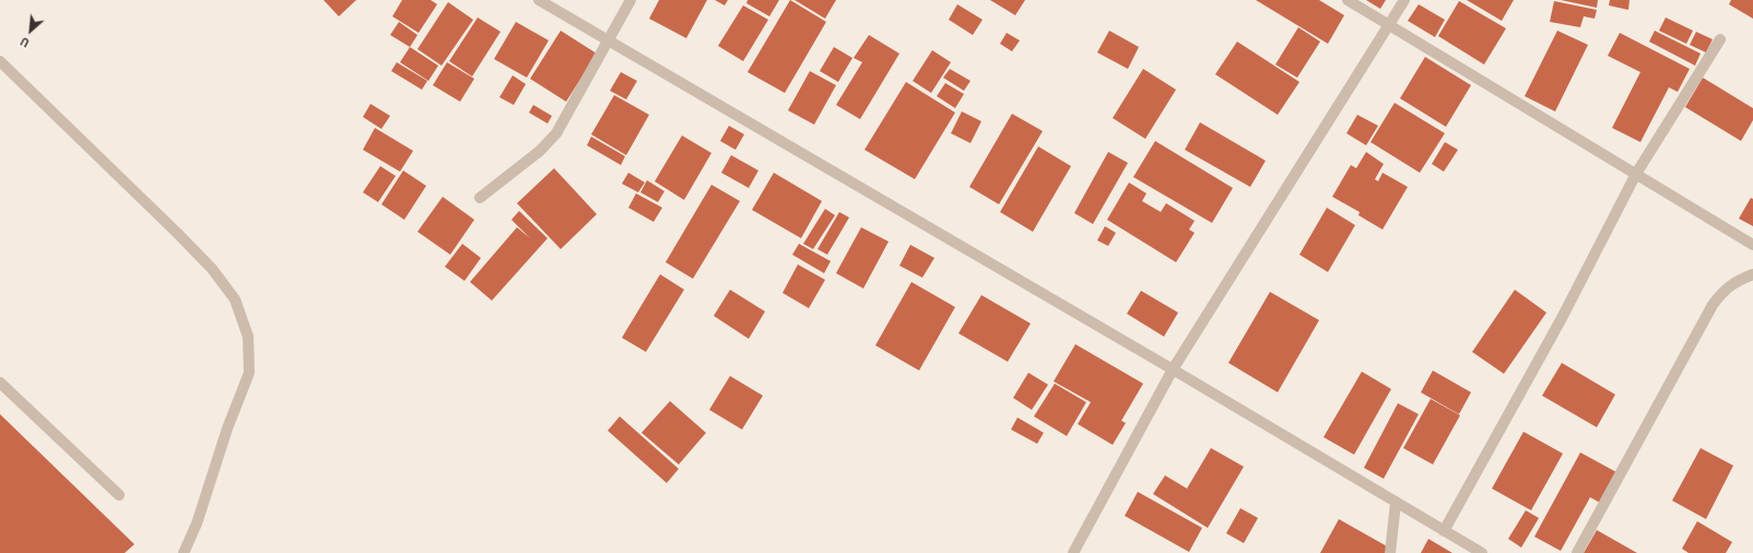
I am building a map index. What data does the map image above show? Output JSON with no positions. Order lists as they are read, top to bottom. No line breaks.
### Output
{"north":"bottom left"}
